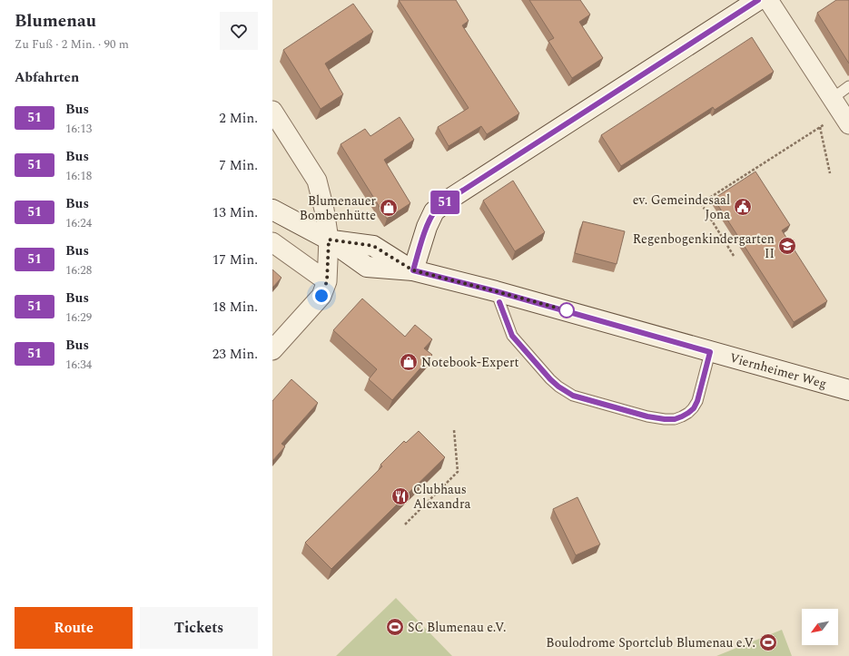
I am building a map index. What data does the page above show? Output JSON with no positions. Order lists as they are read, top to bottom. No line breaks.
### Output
{"streets":{"street":["Viernheimer Weg"]},"places":{"public building":["ev. Gemeindesaal Jona"],"shop":["Blumenauer Bombenhütte","Notebook-Expert"],"school or university":["Regenbogenkindergarten II"],"restaurant":["Clubhaus Alexandra"],"sports":["SC Blumenau e.V.","Boulodrome Sportclub Blumenau e.V."]},"lines":["bus line 51"],"north":"bottom left","page":{"heading":[["Blumenau","Zu Fuß · 2 Min. · 90 m"],"Abfahrten"],"on_map":"51","list":[{"mark":"51","name":"Bus","note":"16:13","value":"2 Min."},{"mark":"51","name":"Bus","note":"16:18","value":"7 Min."},{"mark":"51","name":"Bus","note":"16:24","value":"13 Min."},{"mark":"51","name":"Bus","note":"16:28","value":"17 Min."},{"mark":"51","name":"Bus","note":"16:29","value":"18 Min."},{"mark":"51","name":"Bus","note":"16:34","value":"23 Min."}],"buttons":["Route","Tickets"]}}
